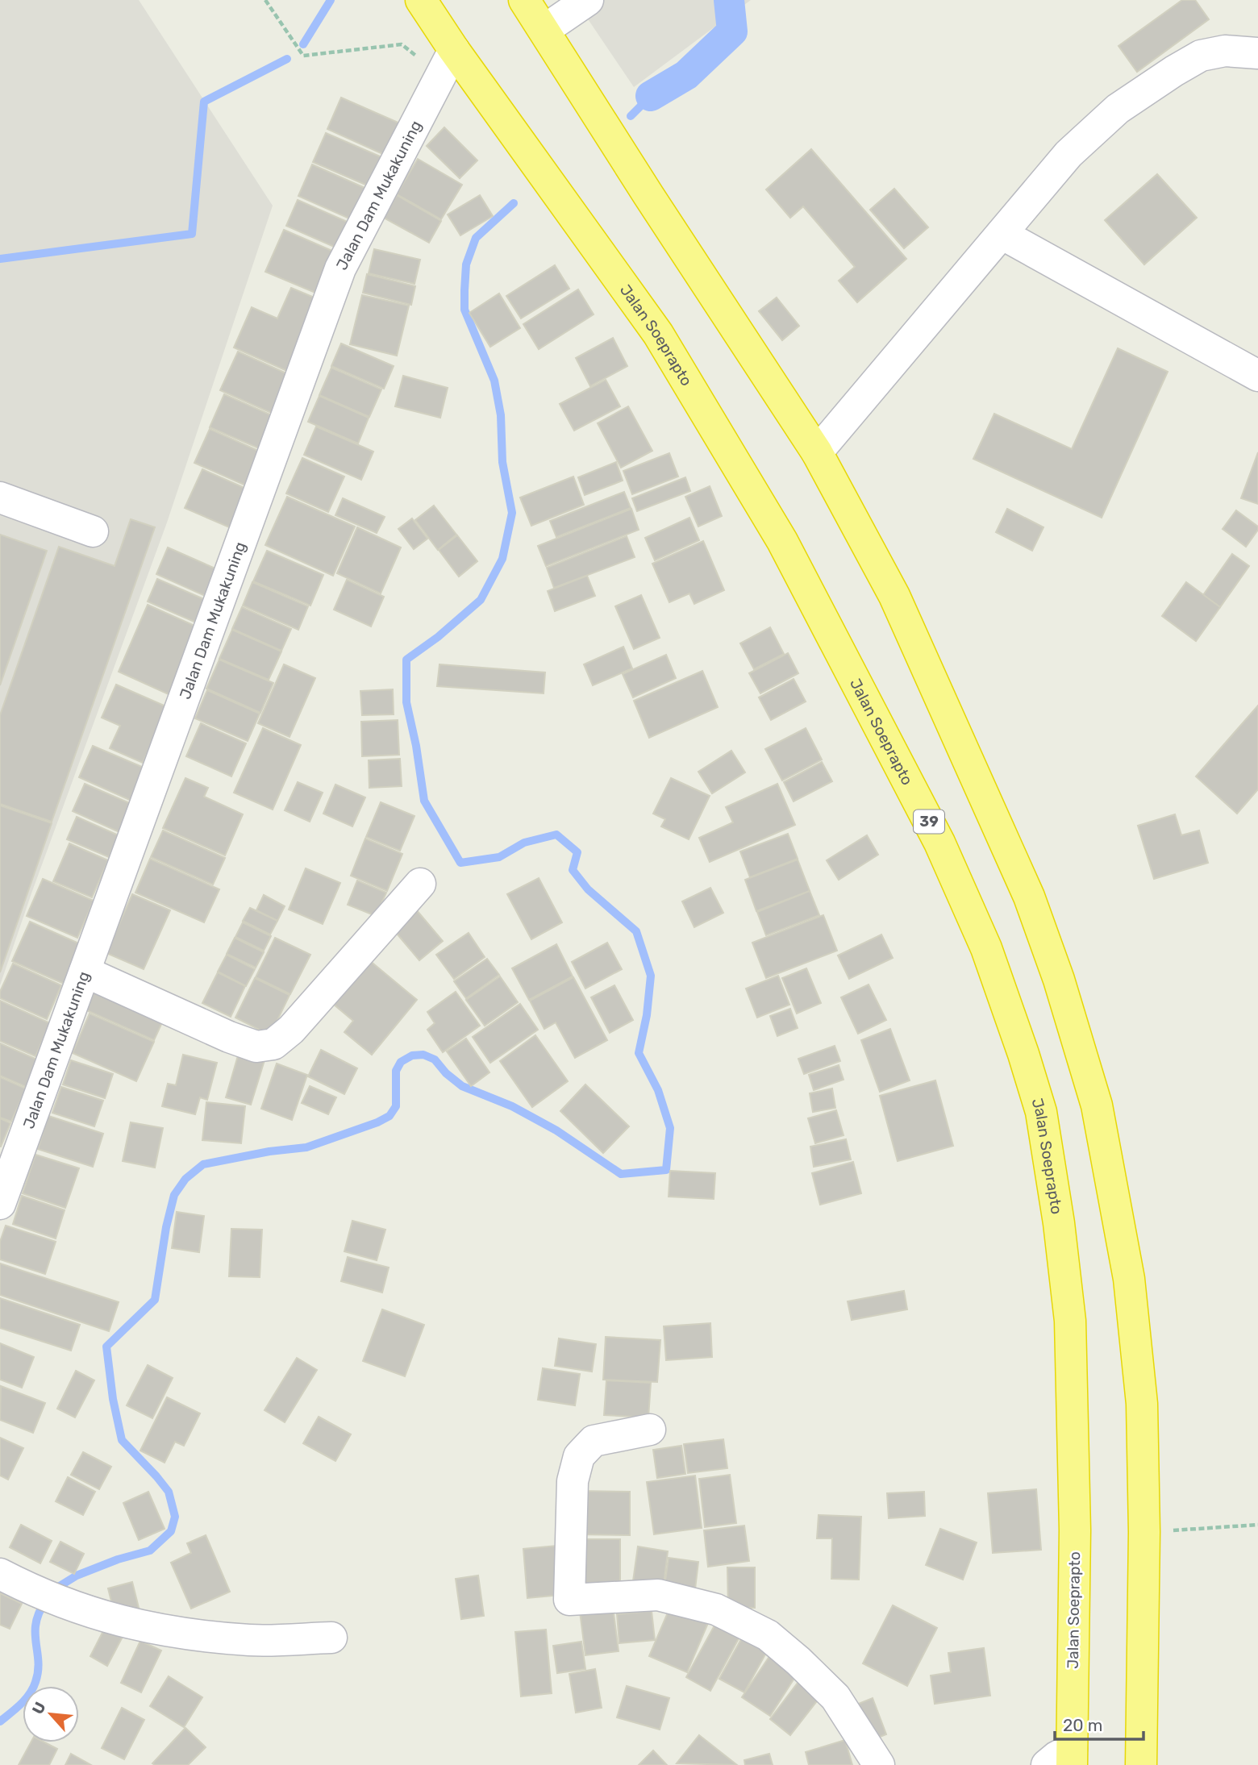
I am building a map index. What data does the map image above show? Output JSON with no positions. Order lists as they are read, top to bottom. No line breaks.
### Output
{"streets":{"highway":["Jalan Soeprapto","39"],"street":["Jalan Dam Mukakuning"]},"crossings":[["Jalan Dam Mukakuning","Jalan Soeprapto"]],"scale_bar":"20 m","north":"top left"}
